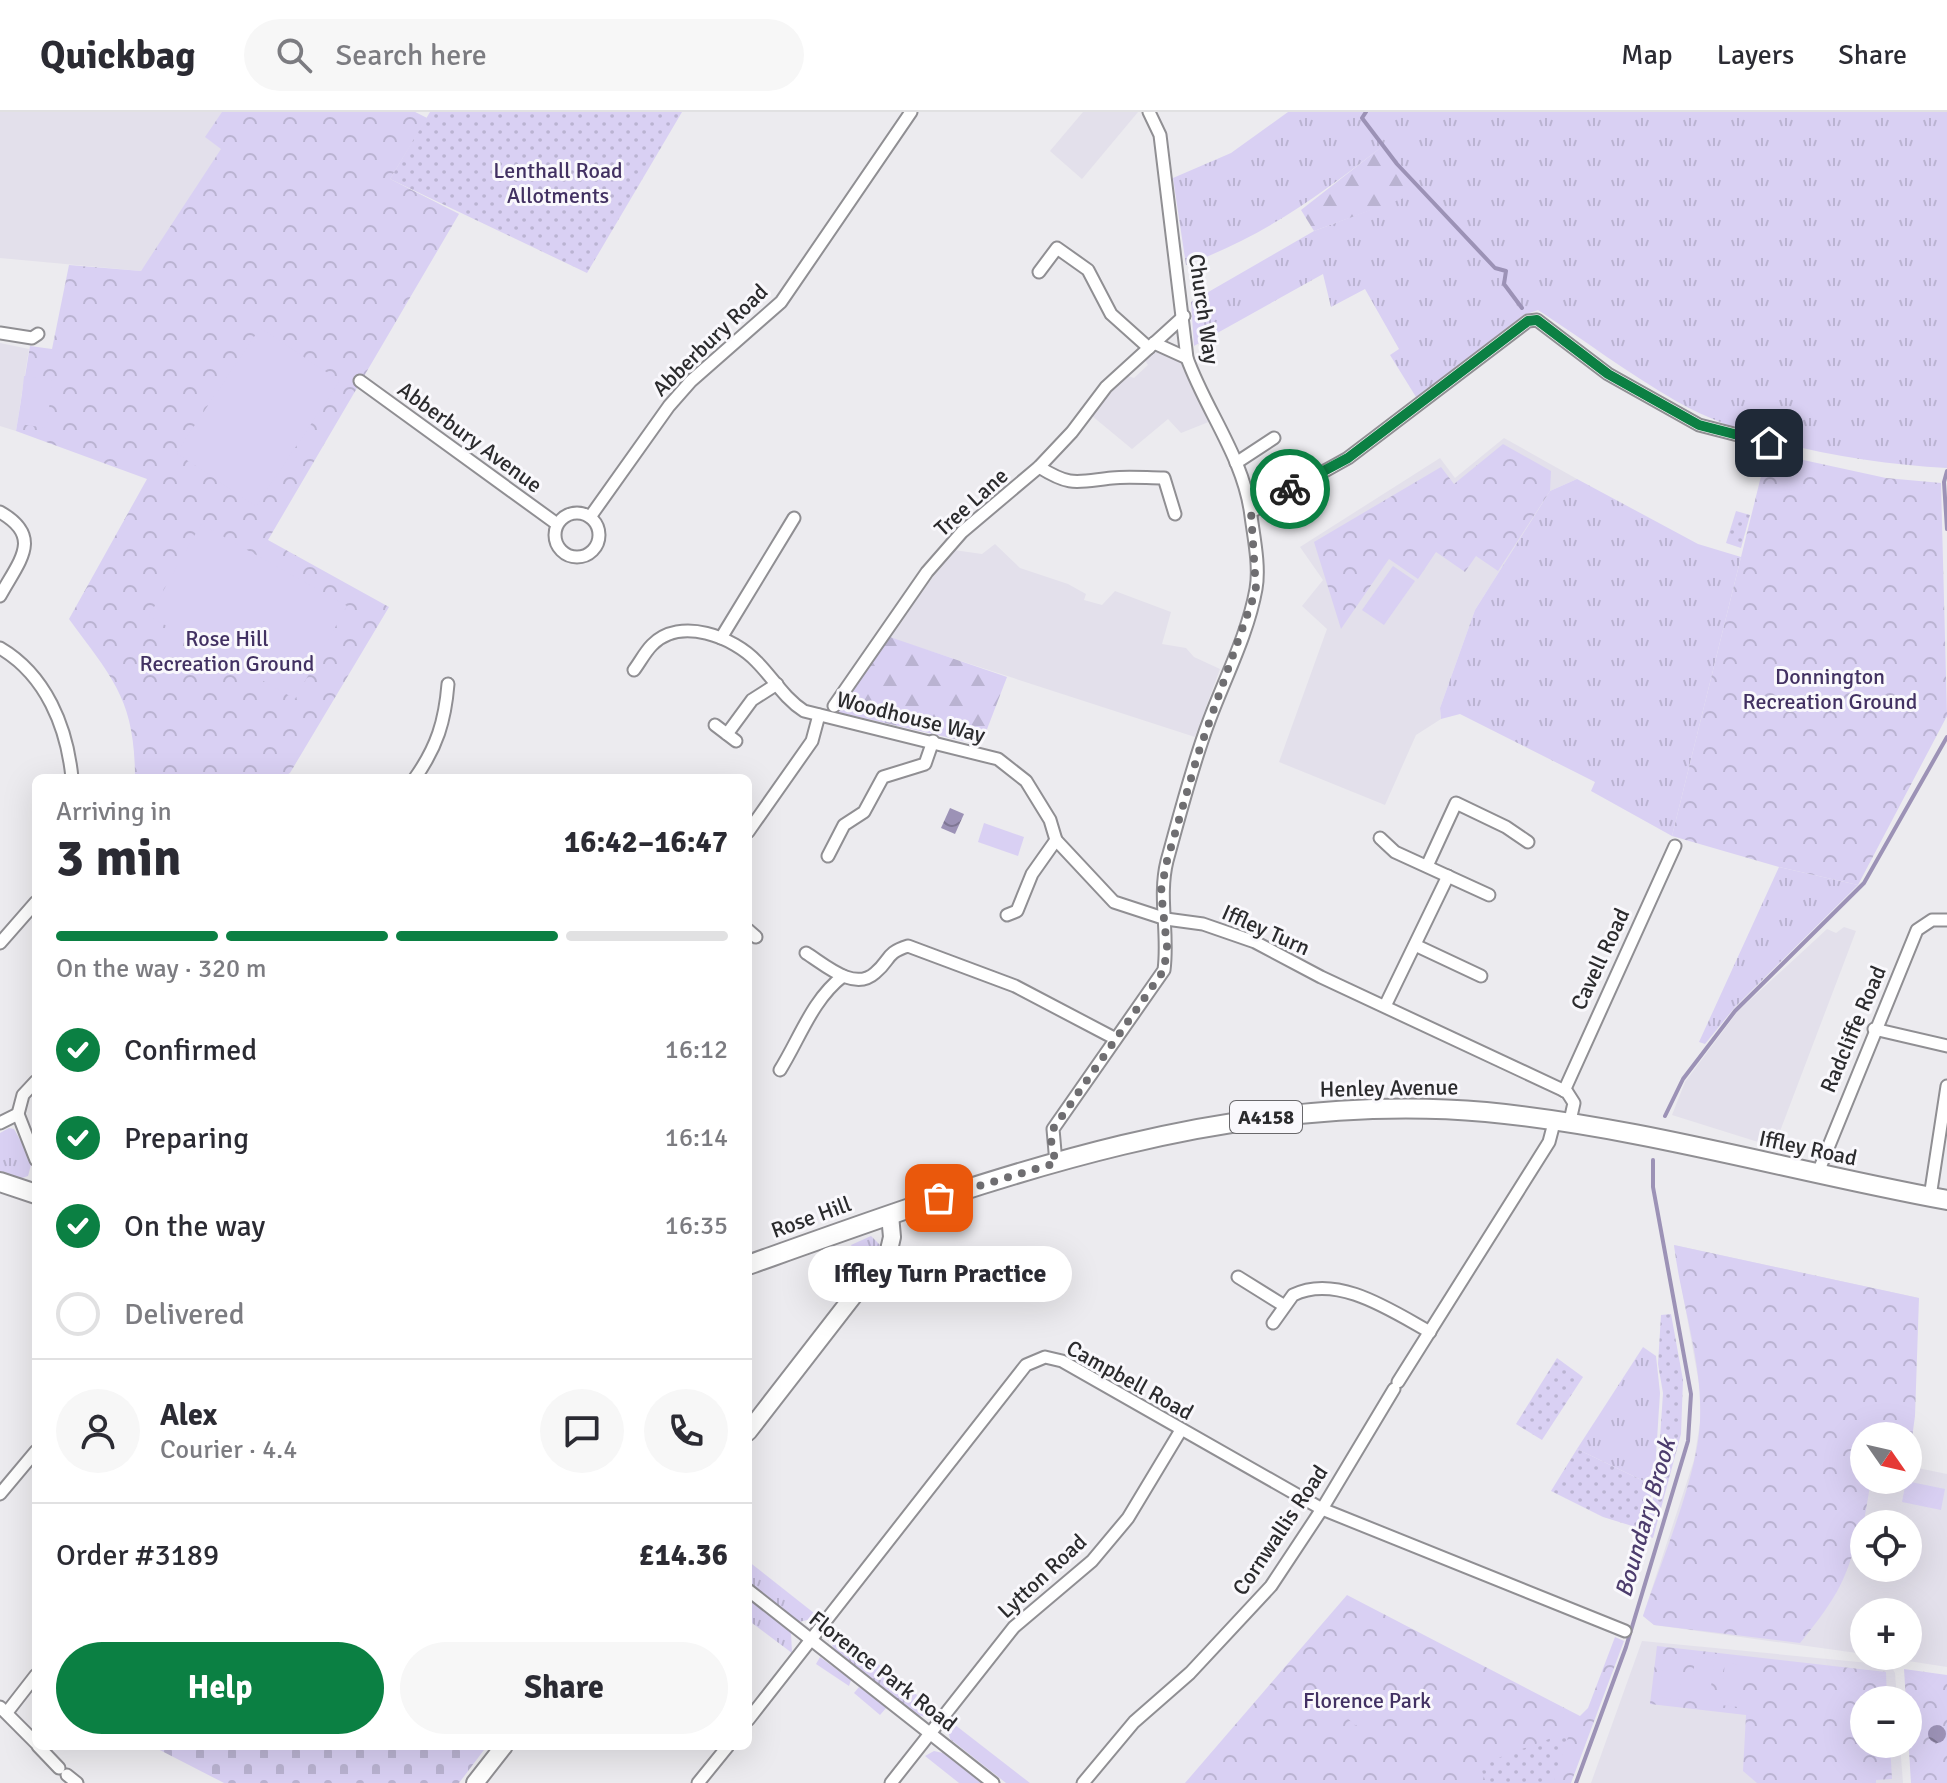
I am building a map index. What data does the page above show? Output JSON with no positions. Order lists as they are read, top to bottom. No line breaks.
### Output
{"streets":{"main road":["Henley Avenue","A4158","Iffley Road","Rose Hill"],"street":["Church Way","Abberbury Road","Abberbury Avenue","Tree Lane","Woodhouse Way","Iffley Turn","Cavell Road","Radcliffe Road","Campbell Road","Cornwallis Road","Lytton Road","Florence Park Road"]},"crossings":[["Church Way","Tree Lane"],["Church Way","Woodhouse Way"],["Church Way","Iffley Turn"],["Abberbury Road","Abberbury Avenue"],["Woodhouse Way","Iffley Turn"],["Iffley Turn","Cavell Road"],["Radcliffe Road","Iffley Road"],["Henley Avenue","Iffley Road"],["Henley Avenue","Rose Hill"],["Henley Avenue","Cornwallis Road"],["Campbell Road","Cornwallis Road"],["Campbell Road","Lytton Road"],["Campbell Road","Florence Park Road"],["Lytton Road","Florence Park Road"]],"water":["Boundary Brook"],"parks":["Lenthall Road Allotments","Rose Hill Recreation Ground","Donnington Recreation Ground","Florence Park"],"places":["Iffley Turn Practice"],"north":"bottom right","page":{"header":"Quickbag","search":"Search here","nav":["Map","Layers","Share"],"heading":["3 min","Arriving in","16:42–16:47"],"panel":["Alex","Courier · 4.4","Order #3189","£14.36"],"bar":"On the way · 320 m","list":[["Confirmed","16:12"],["Preparing","16:14"],["On the way","16:35"],"Delivered"],"bubble":"Iffley Turn Practice","map_buttons":["+","−"],"buttons":["Help","Share"]}}
